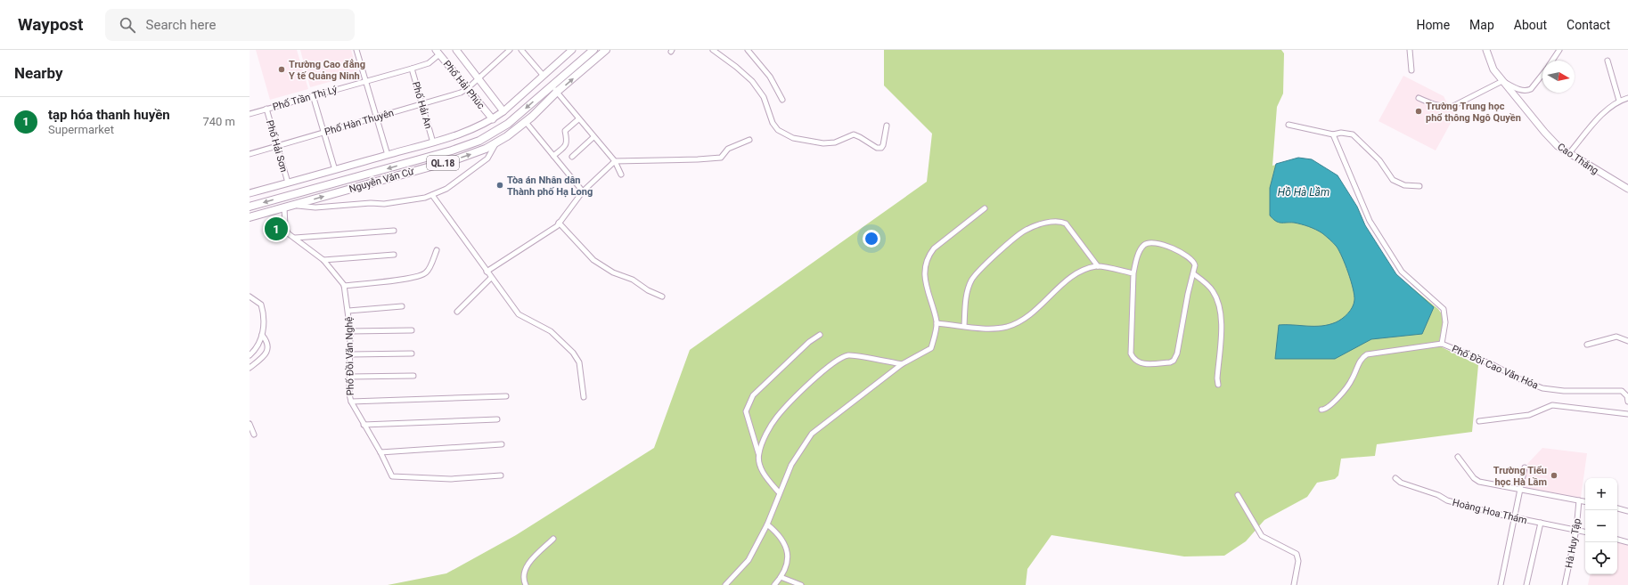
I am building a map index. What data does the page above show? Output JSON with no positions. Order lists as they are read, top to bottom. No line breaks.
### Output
{"streets":{"main road":["QL.18","Nguyễn Văn Cừ"],"street":["Phố Hải Phúc","Phố Trần Thị Lý","Phố Hải An","Phố Hàn Thuyên","Phố Hải Sơn","Cao Thắng","Phố Đồi Văn Nghệ","Phố Đồi Cao Văn Hóa","Hoàng Hoa Thám","Hà Huy Tập"]},"crossings":[["Phố Hải Phúc","Phố Trần Thị Lý"],["Phố Hải Phúc","Phố Hàn Thuyên"],["Phố Trần Thị Lý","Phố Hải An"],["Phố Trần Thị Lý","Phố Hải Sơn"],["Phố Hải An","Phố Hàn Thuyên"],["Phố Hàn Thuyên","Phố Hải Sơn"],["Nguyễn Văn Cừ","Phố Đồi Văn Nghệ"],["Hoàng Hoa Thám","Hà Huy Tập"]],"water":["Hồ Hà Lầm"],"places":["Trường Cao đẳng Y tế Quảng Ninh","Trường Trung học phổ thông Ngô Quyền","Tòa án Nhân dân Thành phố Hạ Long","Trường Tiểu học Hà Lầm"],"north":"right","page":{"header":"Waypost","search":"Search here","nav":["Home","Map","About","Contact"],"heading":"Nearby","list":[{"mark":"1","name":"tạp hóa thanh huyền","note":"Supermarket","value":"740 m"}],"pins":"1","map_buttons":["+","−"]}}
